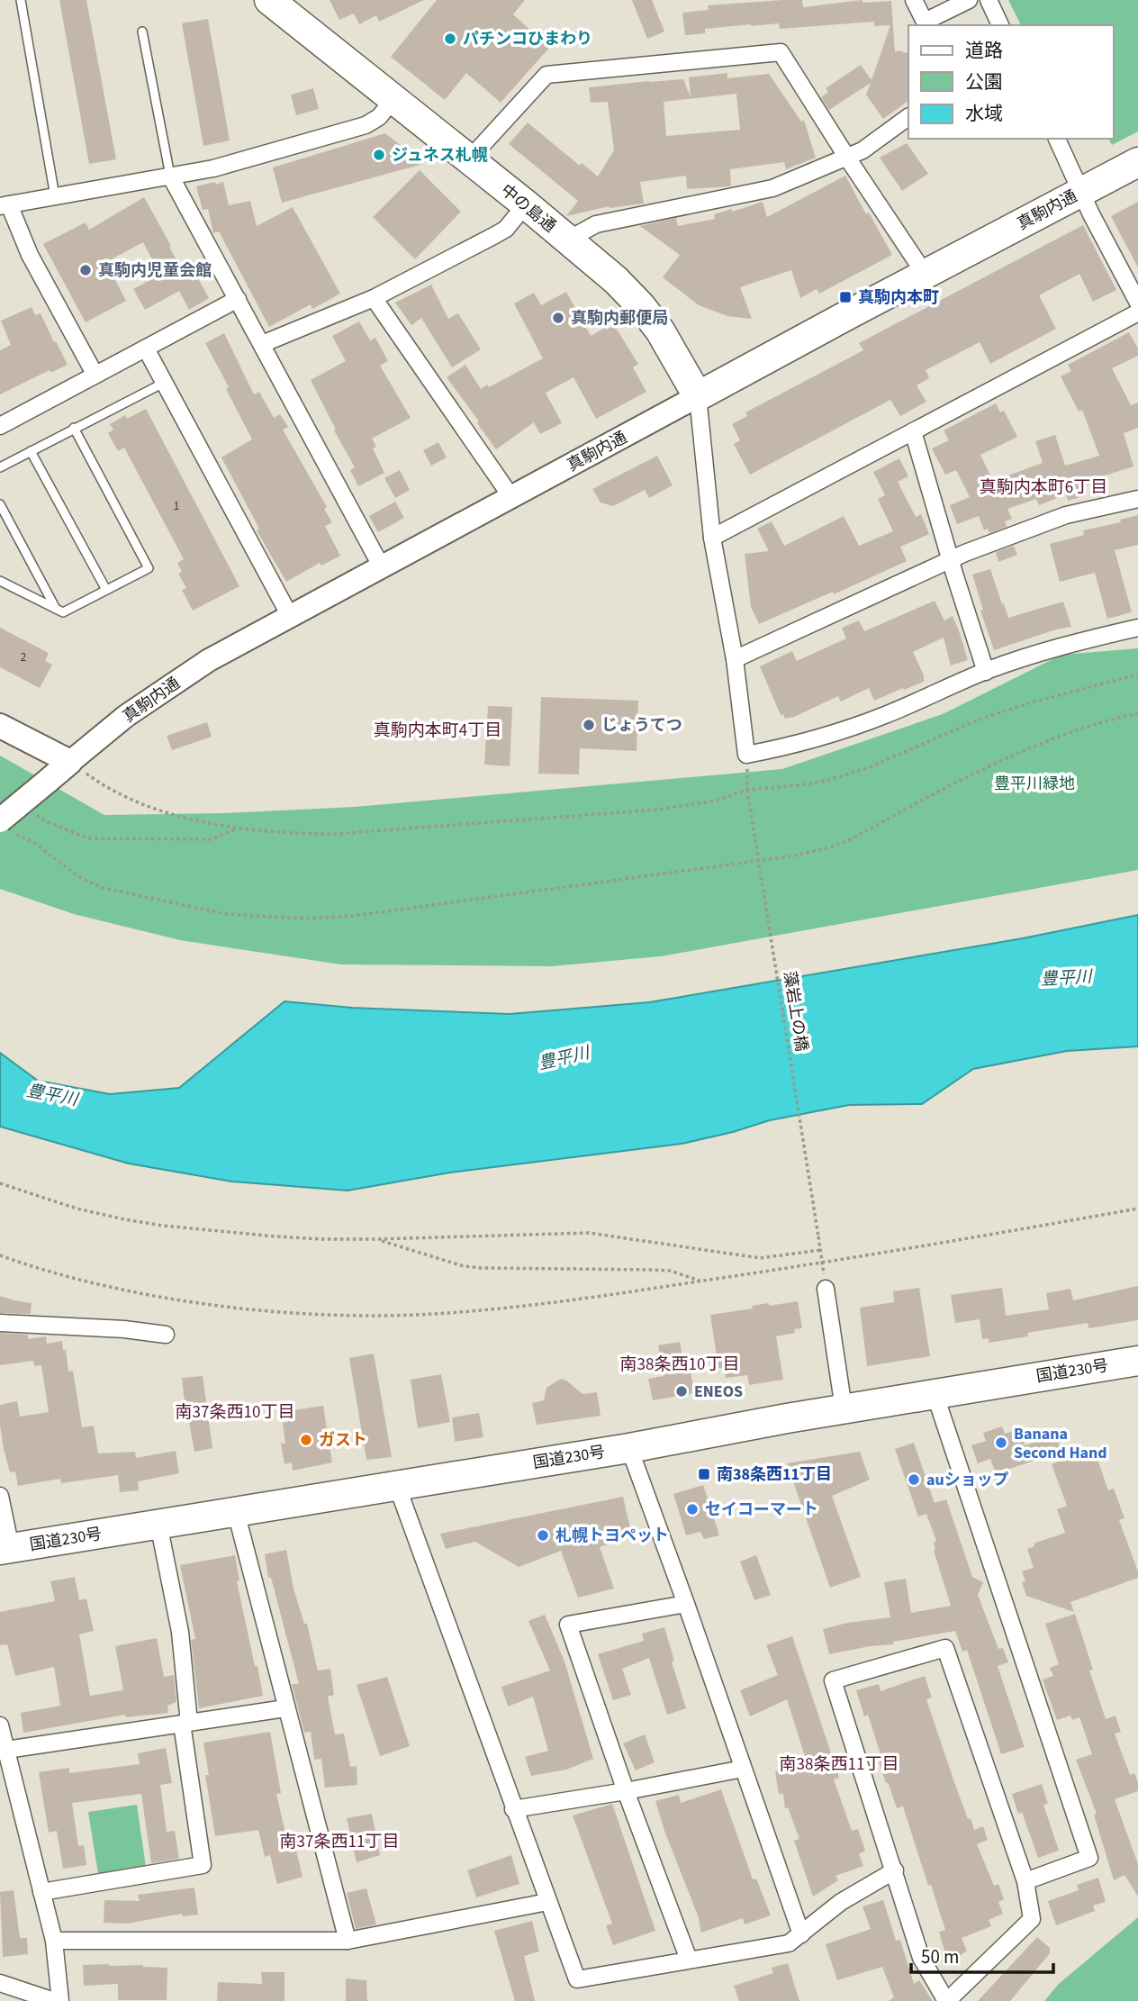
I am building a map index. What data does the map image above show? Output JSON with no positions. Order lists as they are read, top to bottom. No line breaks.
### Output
{"streets":{"highway":["中の島通","真駒内通","国道230号"],"path":["藻岩上の橋"]},"crossings":[["中の島通","真駒内通"]],"districts":["真駒内本町6丁目","真駒内本町4丁目","南38条西10丁目","南37条西10丁目","南38条西11丁目","南37条西11丁目"],"water":["豊平川"],"parks":["豊平川緑地"],"places":{"other":["パチンコひまわり","ジュネス札幌","真駒内児童会館","真駒内郵便局","じょうてつ","ENEOS","ガスト","Banana Second Hand","auショップ","セイコーマート","札幌トヨペット"],"transit":["真駒内本町","南38条西11丁目"]},"house_numbers":["1","2"],"legend":["道路","公園","水域"],"scale_bar":"50 m"}
